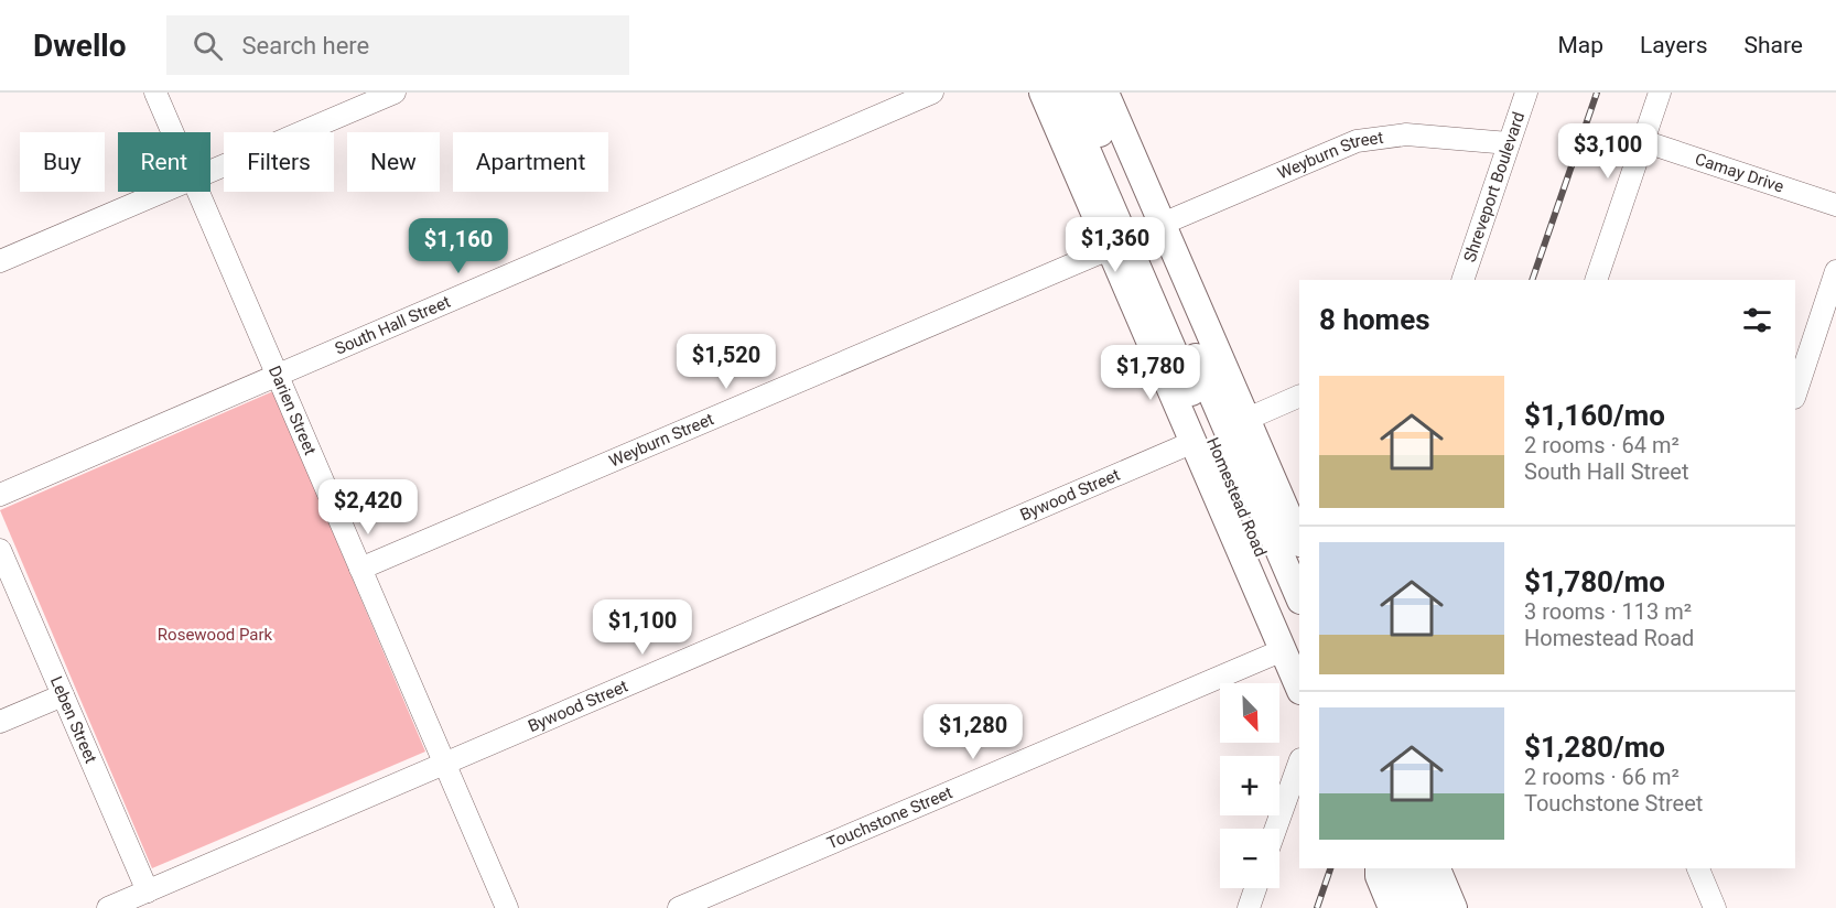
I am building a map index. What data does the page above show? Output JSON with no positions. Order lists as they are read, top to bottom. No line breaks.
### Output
{"streets":{"main road":["Homestead Road"],"street":["Weyburn Street","Camay Drive","Shreveport Boulevard","South Hall Street","Darien Street","Bywood Street","Leben Street","Touchstone Street"]},"crossings":[["Weyburn Street","Shreveport Boulevard"],["Weyburn Street","Darien Street"],["South Hall Street","Darien Street"],["Darien Street","Bywood Street"],["Bywood Street","Homestead Road"],["Bywood Street","Leben Street"]],"parks":["Rosewood Park"],"north":"bottom right","page":{"header":"Dwello","search":"Search here","nav":["Map","Layers","Share"],"price":["$3,100","$1,360","$1,160","$1,520","$1,780","$2,420","$1,100","$1,280"],"chip":["Buy","Rent","Filters","New","Apartment"],"heading":"8 homes","list":[{"name":"$1,160/mo","note":"2 rooms · 64 m² · South Hall Street"},{"name":"$1,780/mo","note":"3 rooms · 113 m² · Homestead Road"},{"name":"$1,280/mo","note":"2 rooms · 66 m² · Touchstone Street"}],"map_buttons":["+","−"]}}
